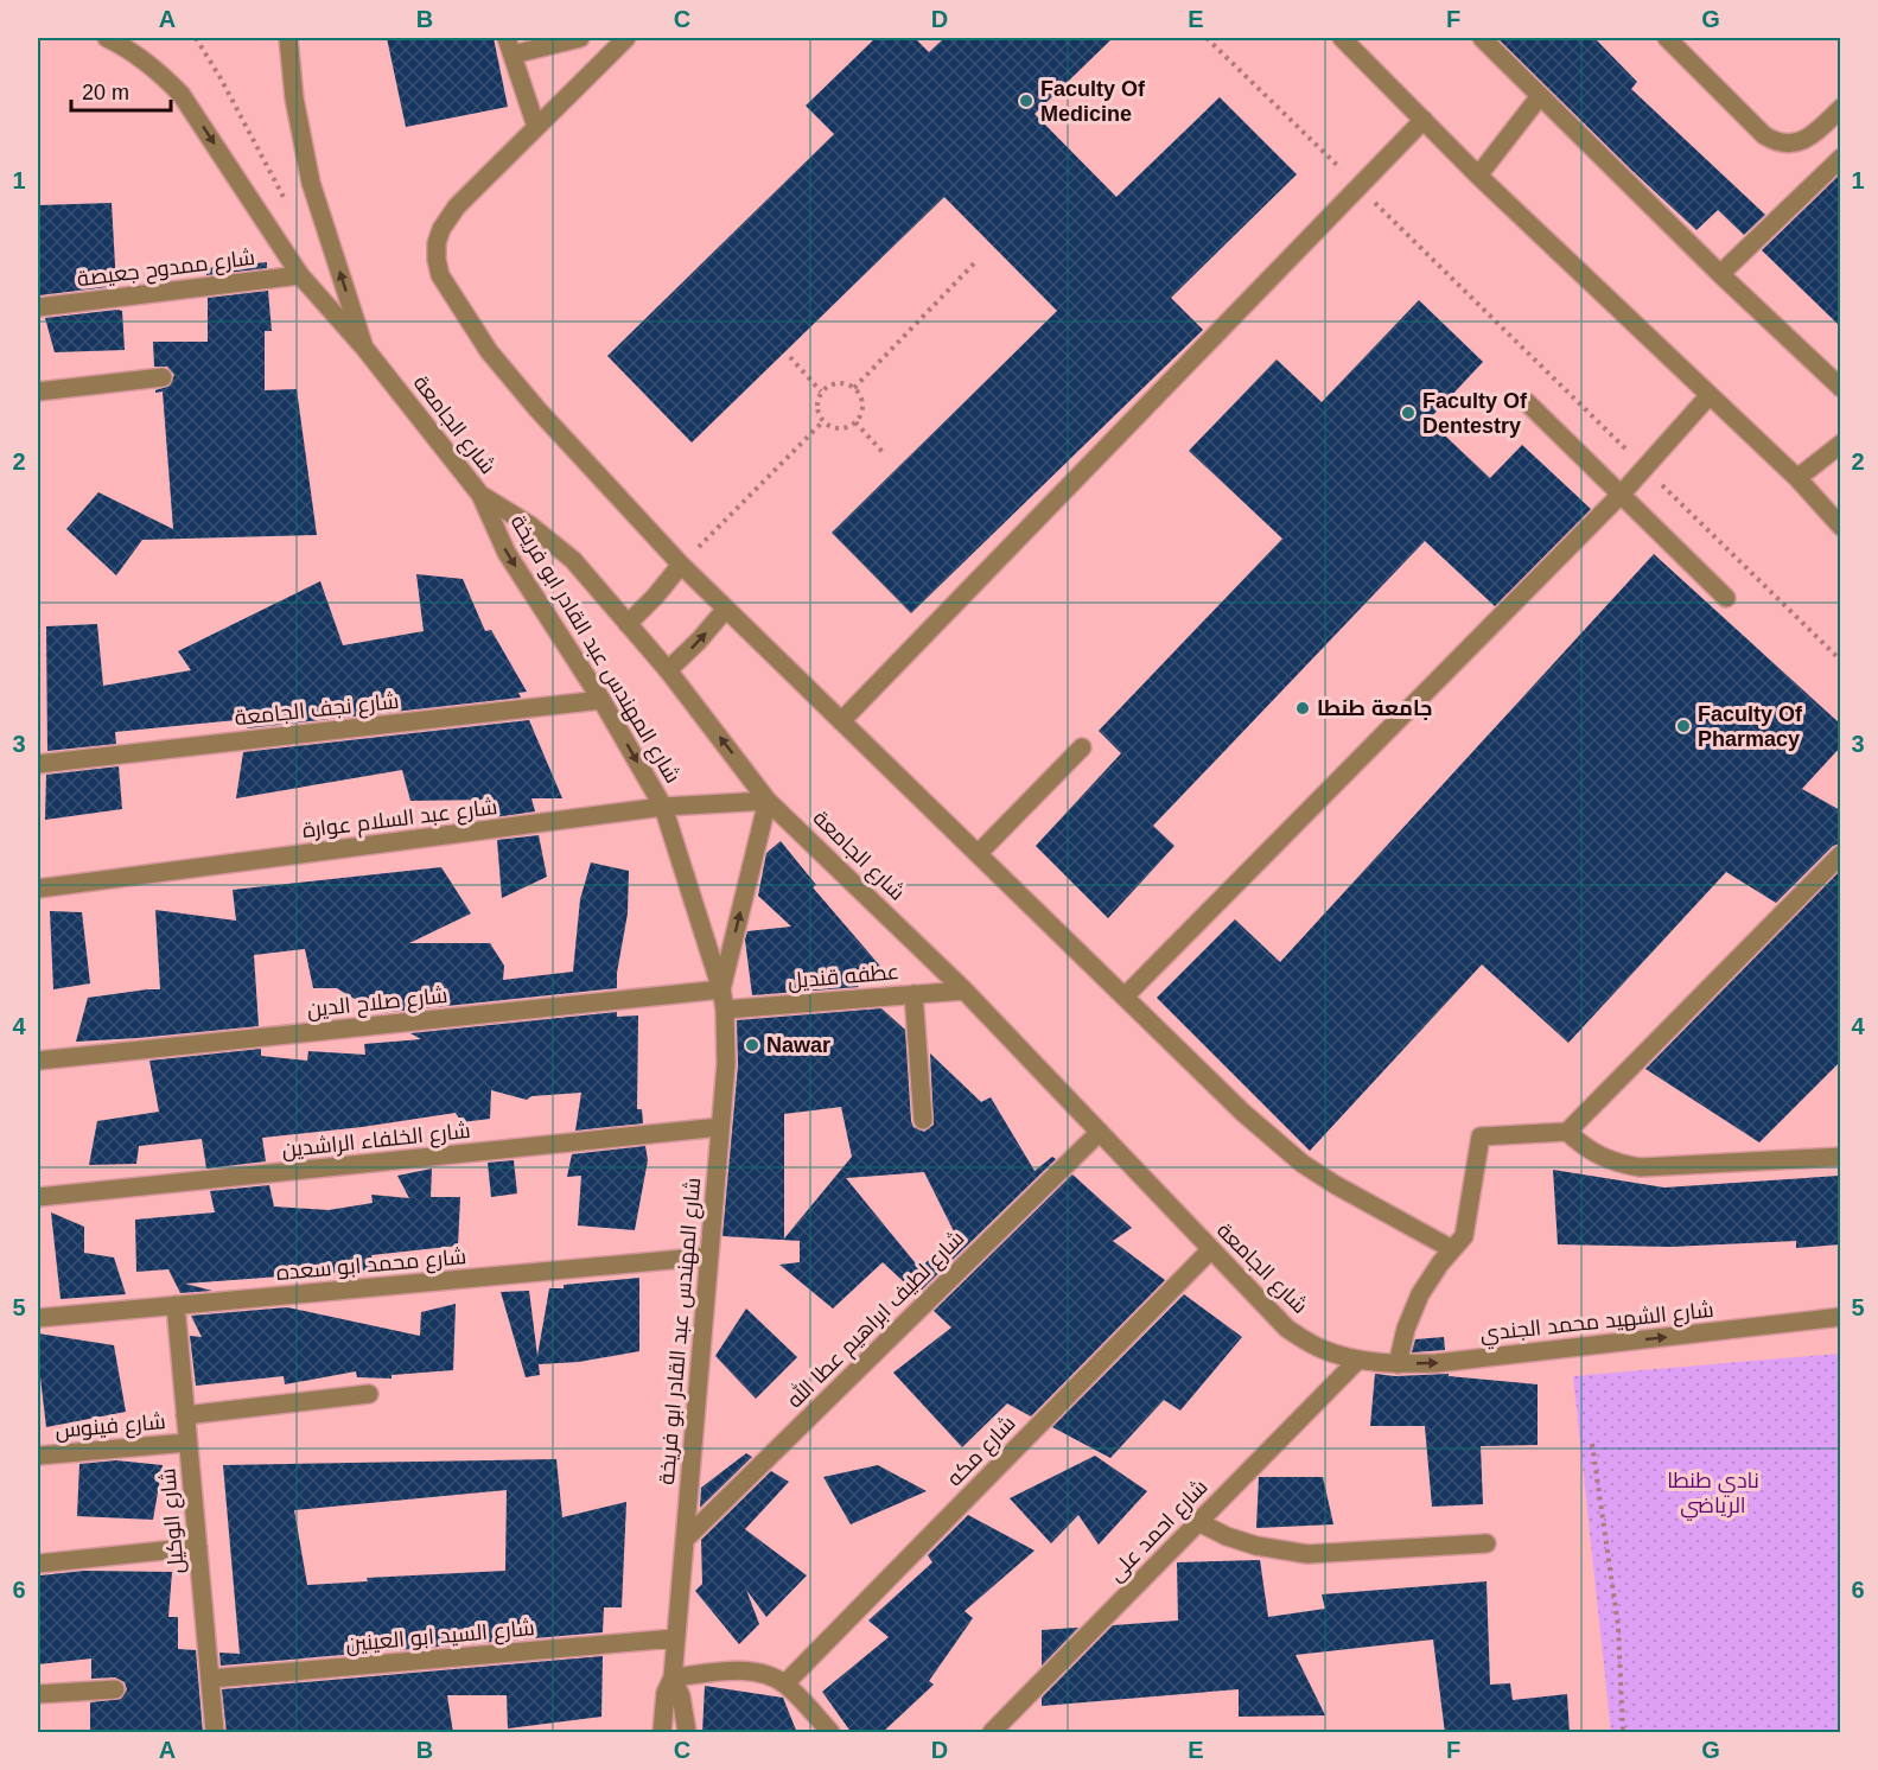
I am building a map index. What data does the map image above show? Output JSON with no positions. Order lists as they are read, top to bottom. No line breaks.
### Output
{"streets":{"street":["شارع ممدوح جعيصة","شارع الجامعة","شارع المهندس عبد القادر ابو فريخة","شارع نجف الجامعة","شارع عبد السلام عوارة","عطفه قنديل","شارع صلاح الدين","شارع الخلفاء الراشدين","شارع محمد ابو سعده","شارع لطيف ابراهيم عطا الله","شارع الشهيد محمد الجندي","شارع فينوس","شارع مكه","شارع الوكيل","شارع احمد على","شارع السيد ابو العينين"]},"crossings":[["شارع ممدوح جعيصة","شارع الجامعة"],["شارع الجامعة","شارع المهندس عبد القادر ابو فريخة"],["شارع الجامعة","شارع عبد السلام عوارة"],["شارع الجامعة","عطفه قنديل"],["شارع الجامعة","شارع لطيف ابراهيم عطا الله"],["شارع الجامعة","شارع الشهيد محمد الجندي"],["شارع الجامعة","شارع مكه"],["شارع الجامعة","شارع احمد على"],["شارع المهندس عبد القادر ابو فريخة","شارع نجف الجامعة"],["شارع المهندس عبد القادر ابو فريخة","شارع عبد السلام عوارة"],["شارع المهندس عبد القادر ابو فريخة","عطفه قنديل"],["شارع المهندس عبد القادر ابو فريخة","شارع صلاح الدين"],["شارع المهندس عبد القادر ابو فريخة","شارع الخلفاء الراشدين"],["شارع المهندس عبد القادر ابو فريخة","شارع محمد ابو سعده"],["شارع المهندس عبد القادر ابو فريخة","شارع لطيف ابراهيم عطا الله"],["شارع المهندس عبد القادر ابو فريخة","شارع السيد ابو العينين"],["شارع محمد ابو سعده","شارع الوكيل"],["شارع الشهيد محمد الجندي","شارع احمد على"],["شارع فينوس","شارع الوكيل"],["شارع الوكيل","شارع السيد ابو العينين"]],"one_way":["شارع الشهيد محمد الجندي"],"parks":["نادي طنطا الرياضي"],"places":["Faculty Of Medicine","Faculty Of Dentestry","جامعة طنطا","Faculty Of Pharmacy","Nawar"],"scale_bar":"20 m","grid":{"columns":["A","B","C","D","E","F","G"],"rows":["1","2","3","4","5","6"]}}
